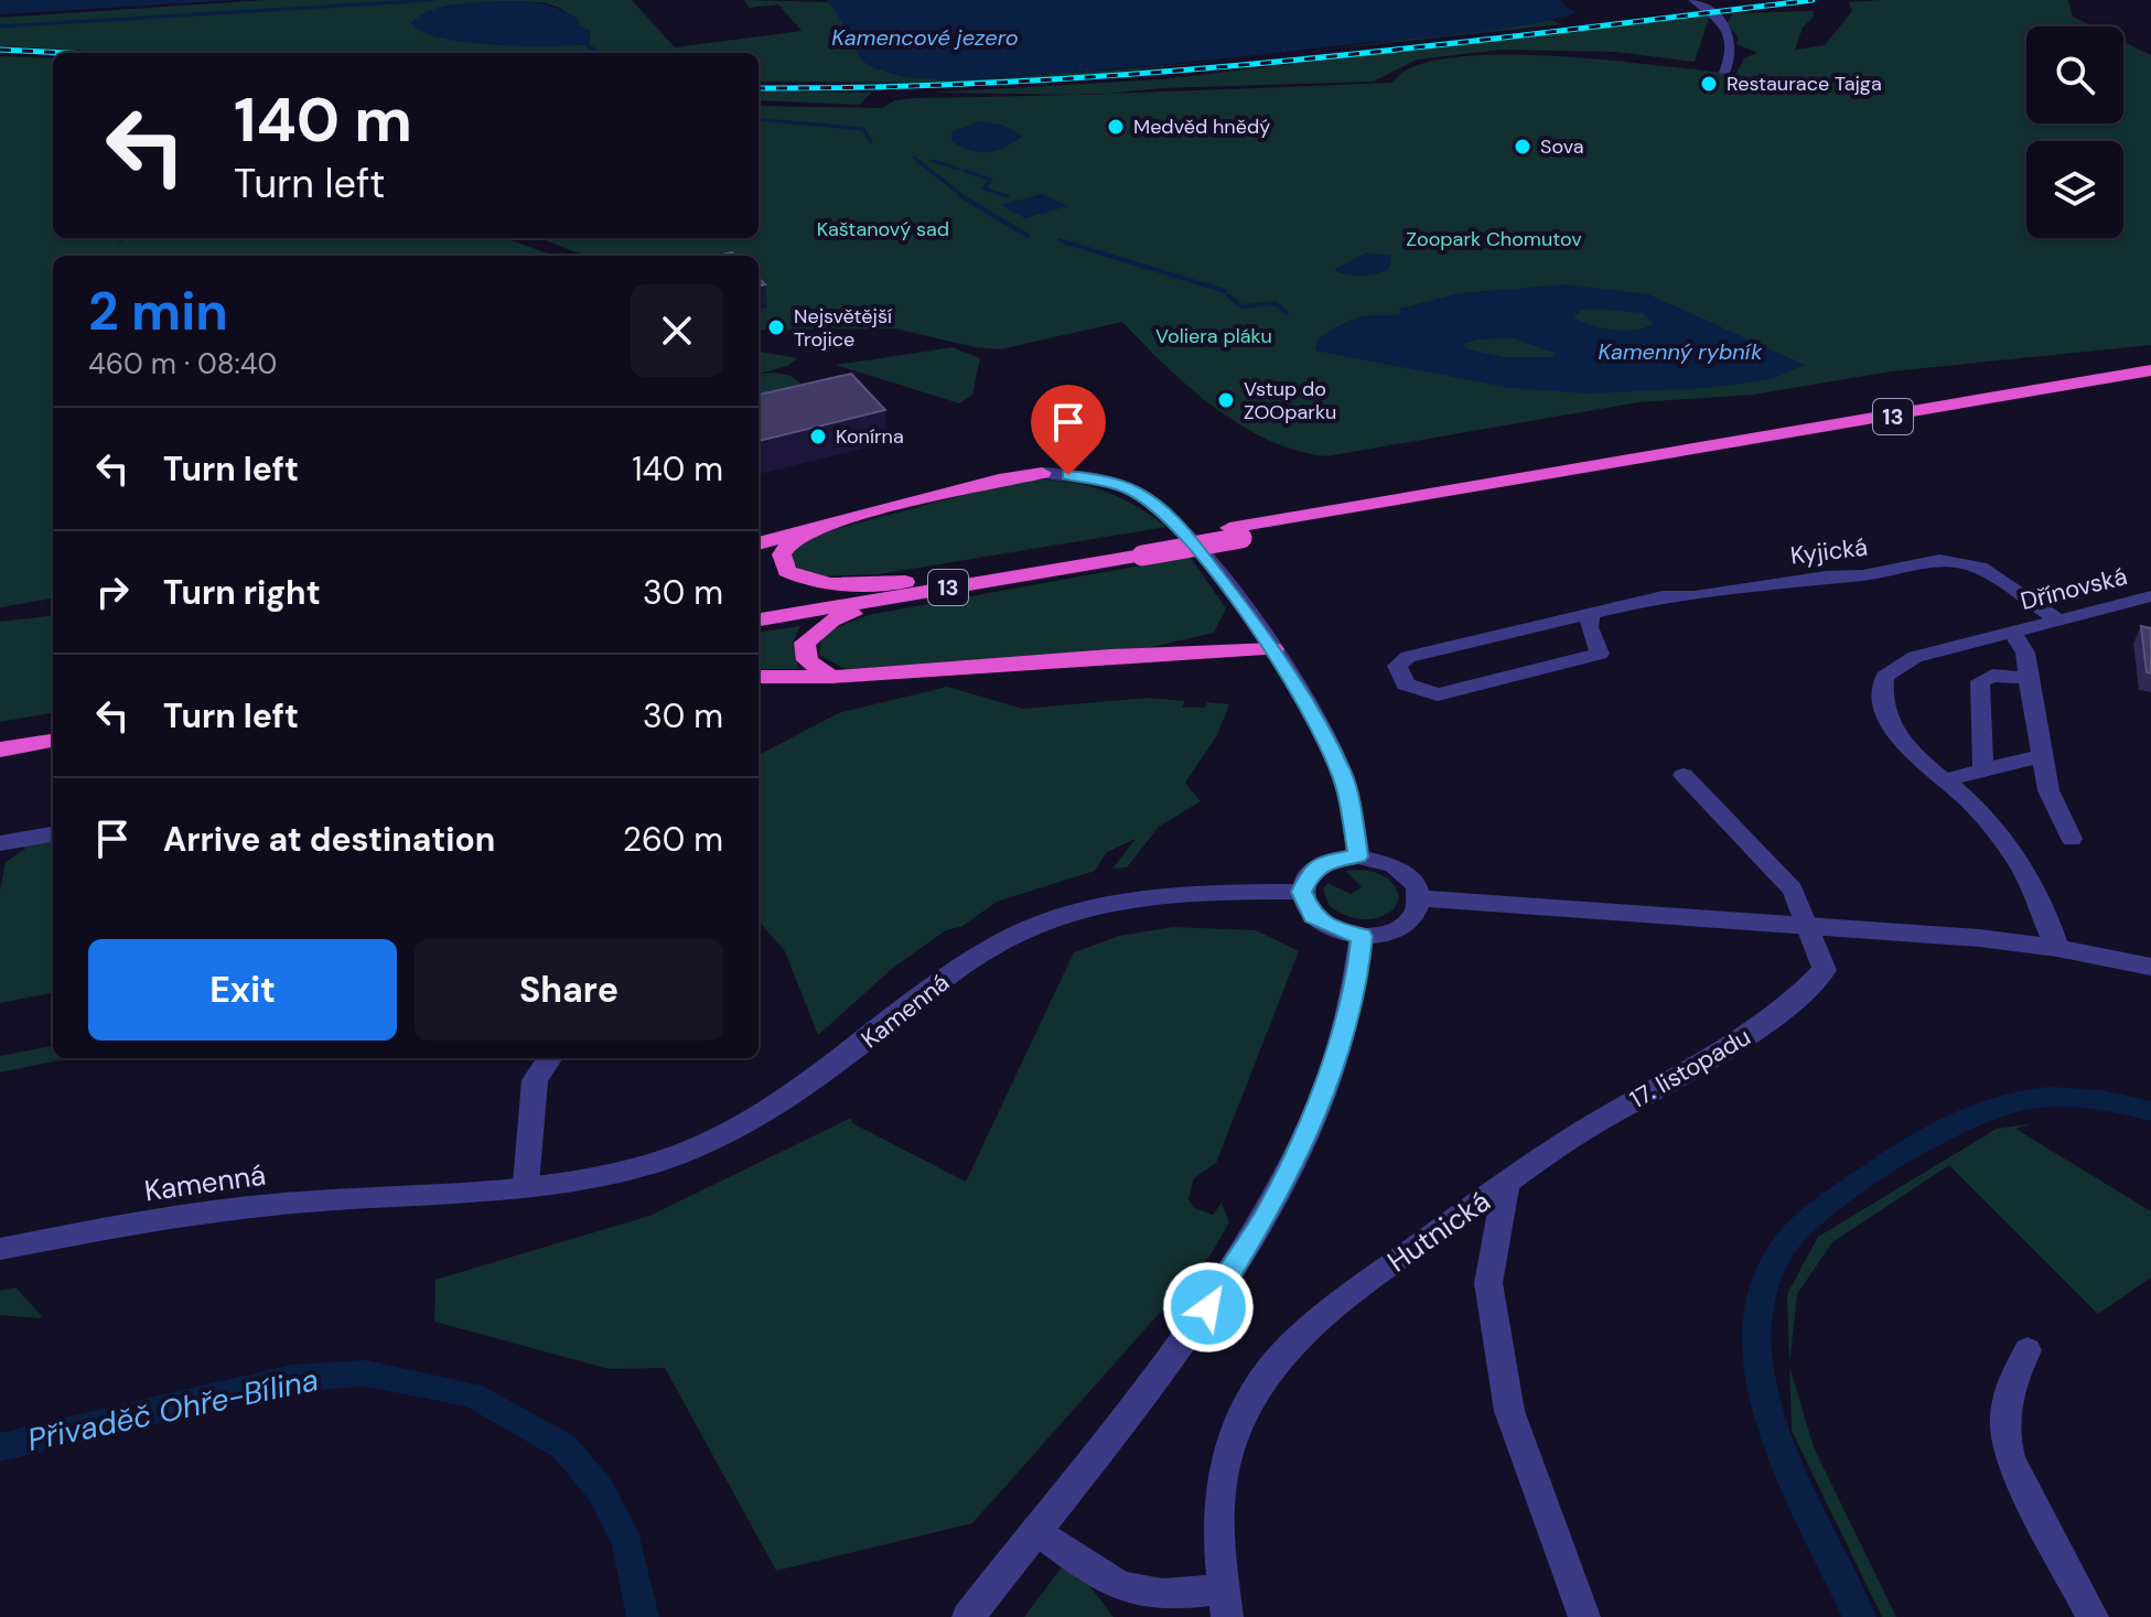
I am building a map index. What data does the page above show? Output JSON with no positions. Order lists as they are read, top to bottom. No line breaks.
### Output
{"streets":{"highway":["13"],"street":["Kyjická","Dřínovská","Kamenná","17. listopadu","Hutnická"]},"crossings":[["Kyjická","Dřínovská"],["17. listopadu","Hutnická"]],"water":["Kamencové jezero","Kamenný rybník","Přivaděč Ohře-Bílina"],"parks":["Kaštanový sad","Zoopark Chomutov","Voliera pláku"],"places":["Restaurace Tajga","Medvěd hnědý","Sova","Nejsvětější Trojice","Vstup do ZOOparku","Konírna"],"page":{"turn":["140 m","Turn left"],"heading":["2 min","460 m · 08:40"],"list":[{"name":"Turn left","value":"140 m"},{"name":"Turn right","value":"30 m"},{"name":"Turn left","value":"30 m"},{"name":"Arrive at destination","value":"260 m"}],"buttons":["Exit","Share"]}}
